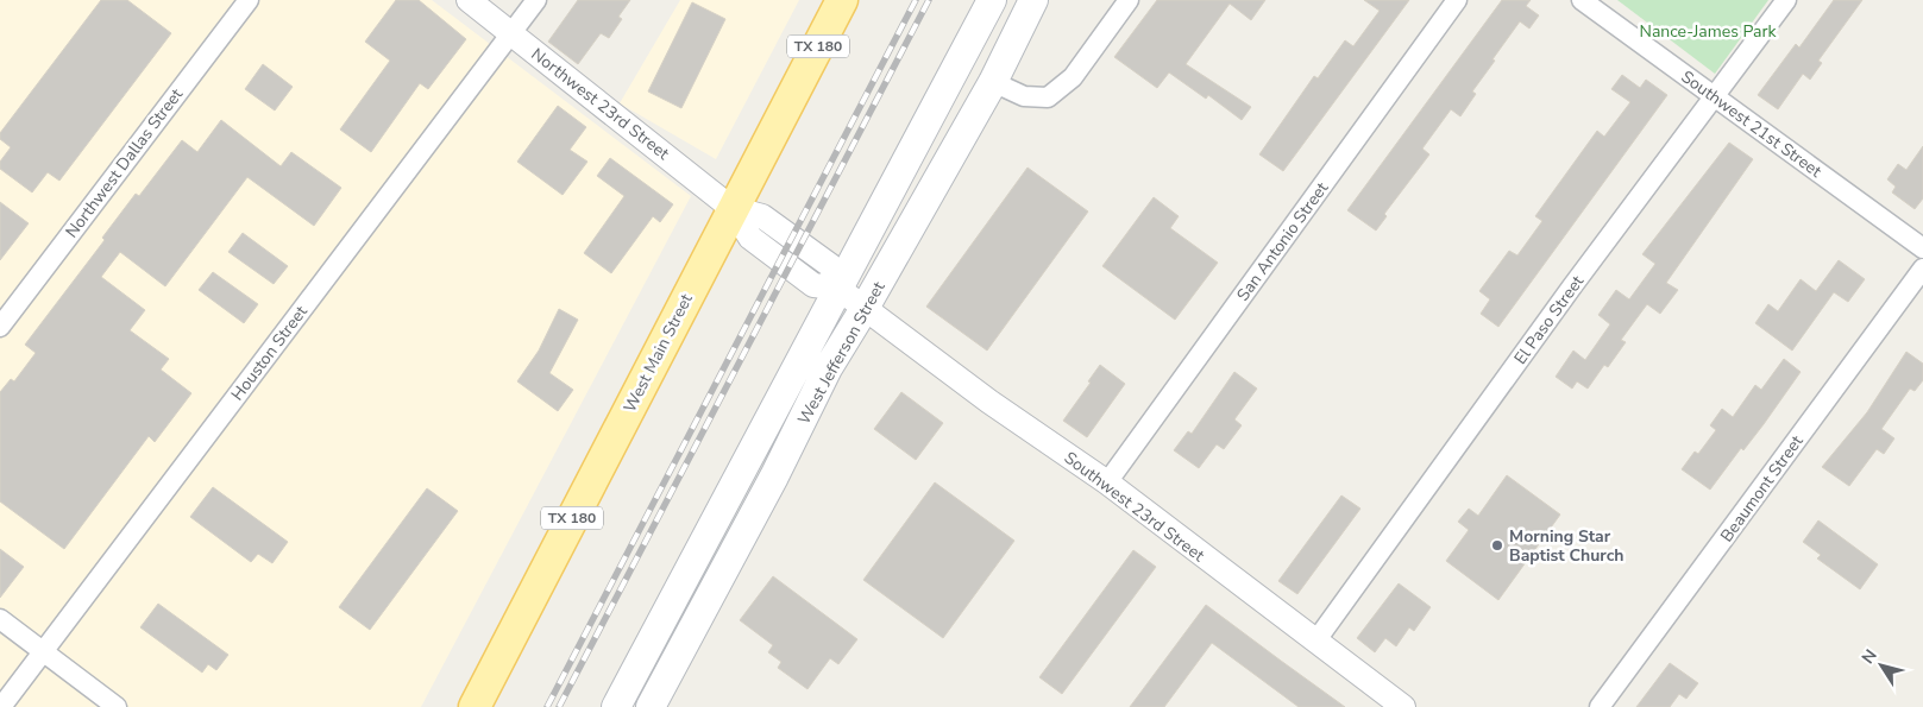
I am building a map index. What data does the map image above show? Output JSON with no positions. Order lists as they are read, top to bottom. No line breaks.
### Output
{"streets":{"main road":["TX 180","West Main Street","West Jefferson Street"],"street":["Northwest 23rd Street","Southwest 21st Street","Northwest Dallas Street","San Antonio Street","El Paso Street","Houston Street","Beaumont Street","Southwest 23rd Street"]},"crossings":[["Northwest 23rd Street","Houston Street"],["Northwest 23rd Street","West Main Street"],["Northwest 23rd Street","West Jefferson Street"],["Northwest 23rd Street","Southwest 23rd Street"],["Southwest 21st Street","El Paso Street"],["San Antonio Street","Southwest 23rd Street"],["El Paso Street","Southwest 23rd Street"],["West Jefferson Street","Southwest 23rd Street"]],"parks":["Nance-James Park"],"places":["Morning Star Baptist Church"],"north":"top left"}
